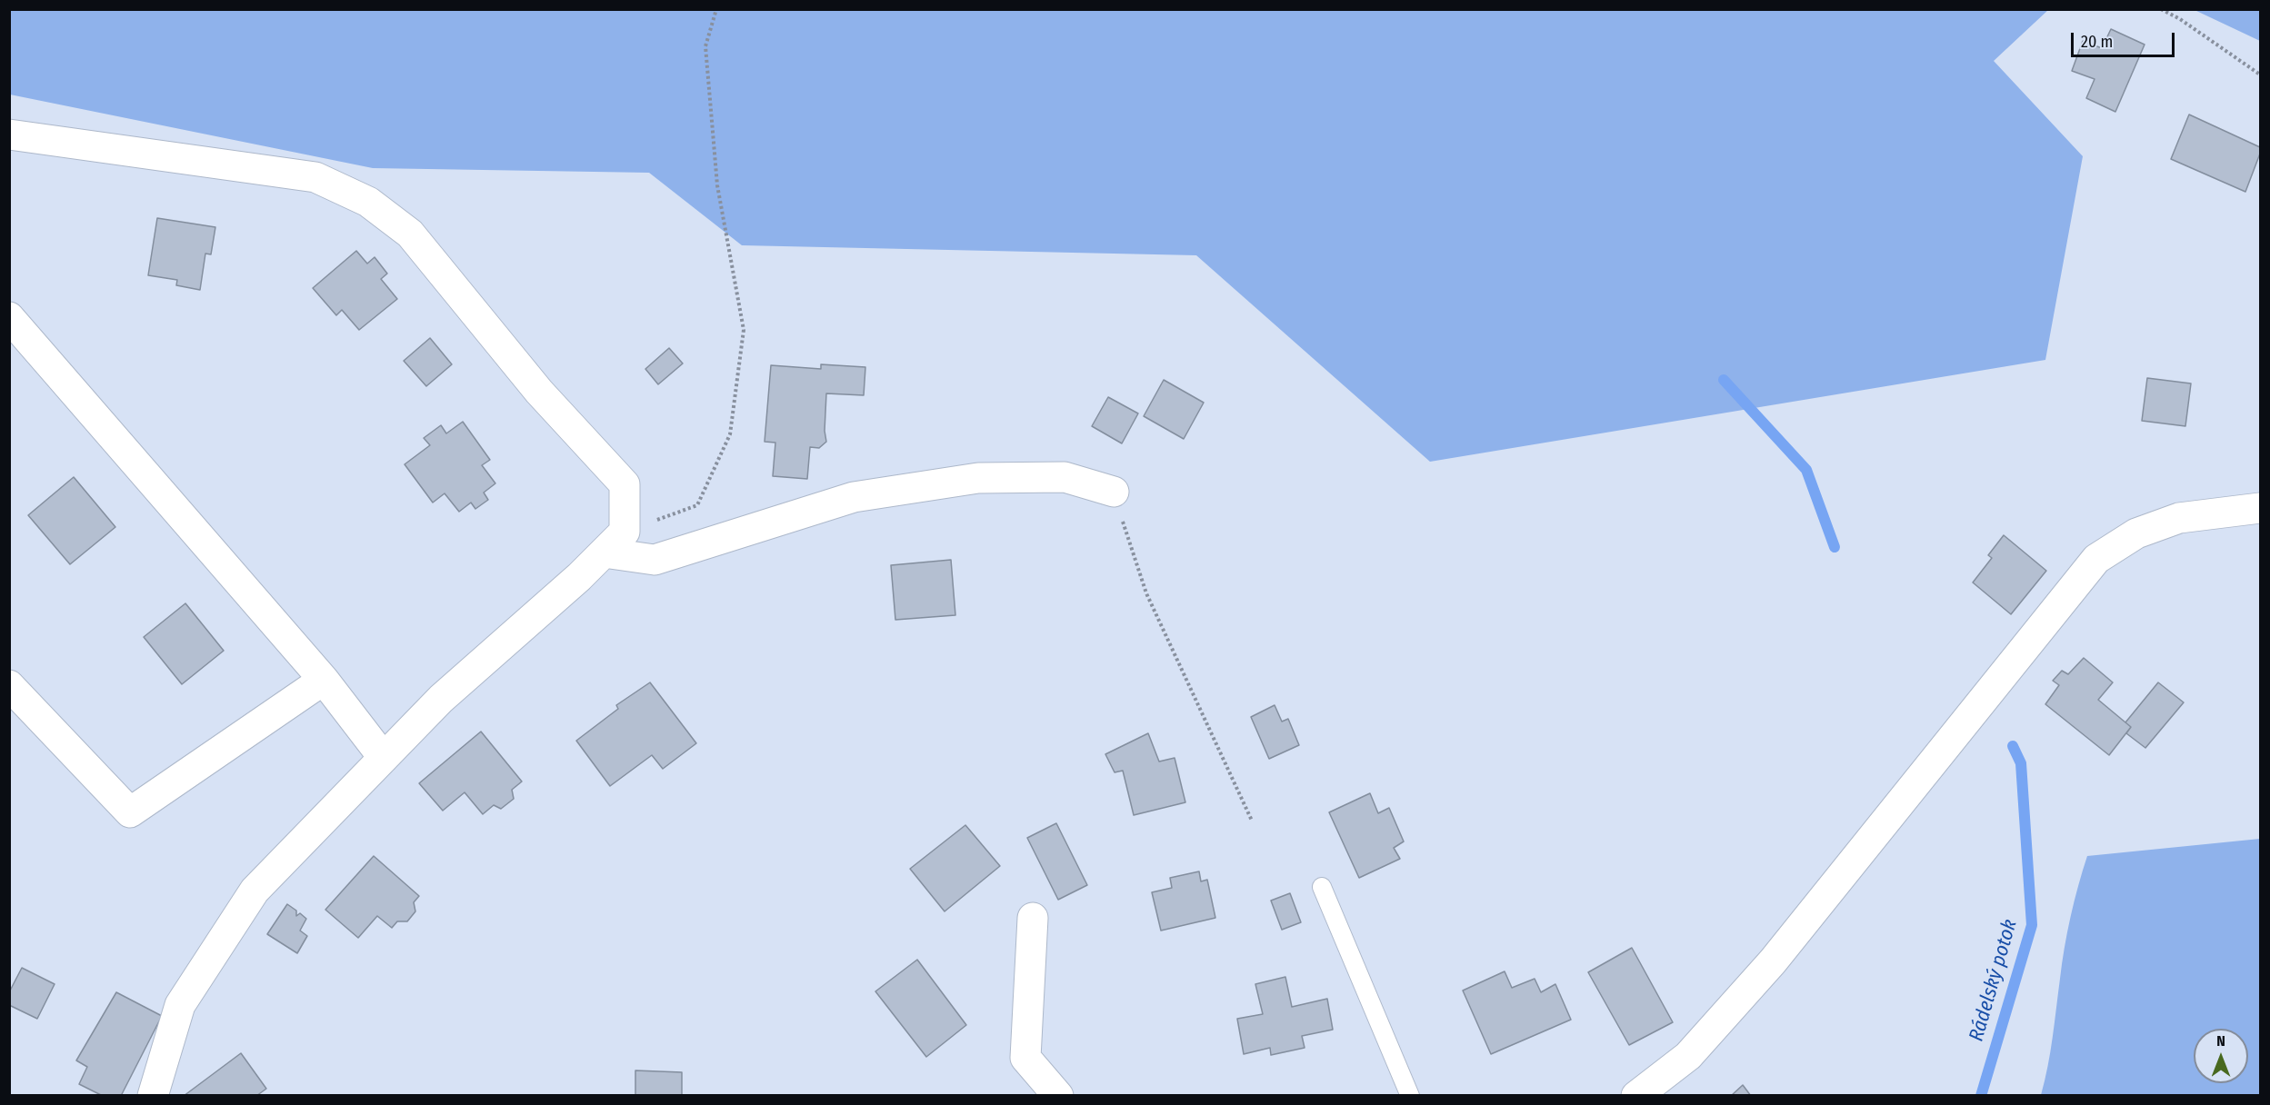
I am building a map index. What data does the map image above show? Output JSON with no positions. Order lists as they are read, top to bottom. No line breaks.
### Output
{"water":["Rádelský potok"],"scale_bar":"20 m","north":"top"}
